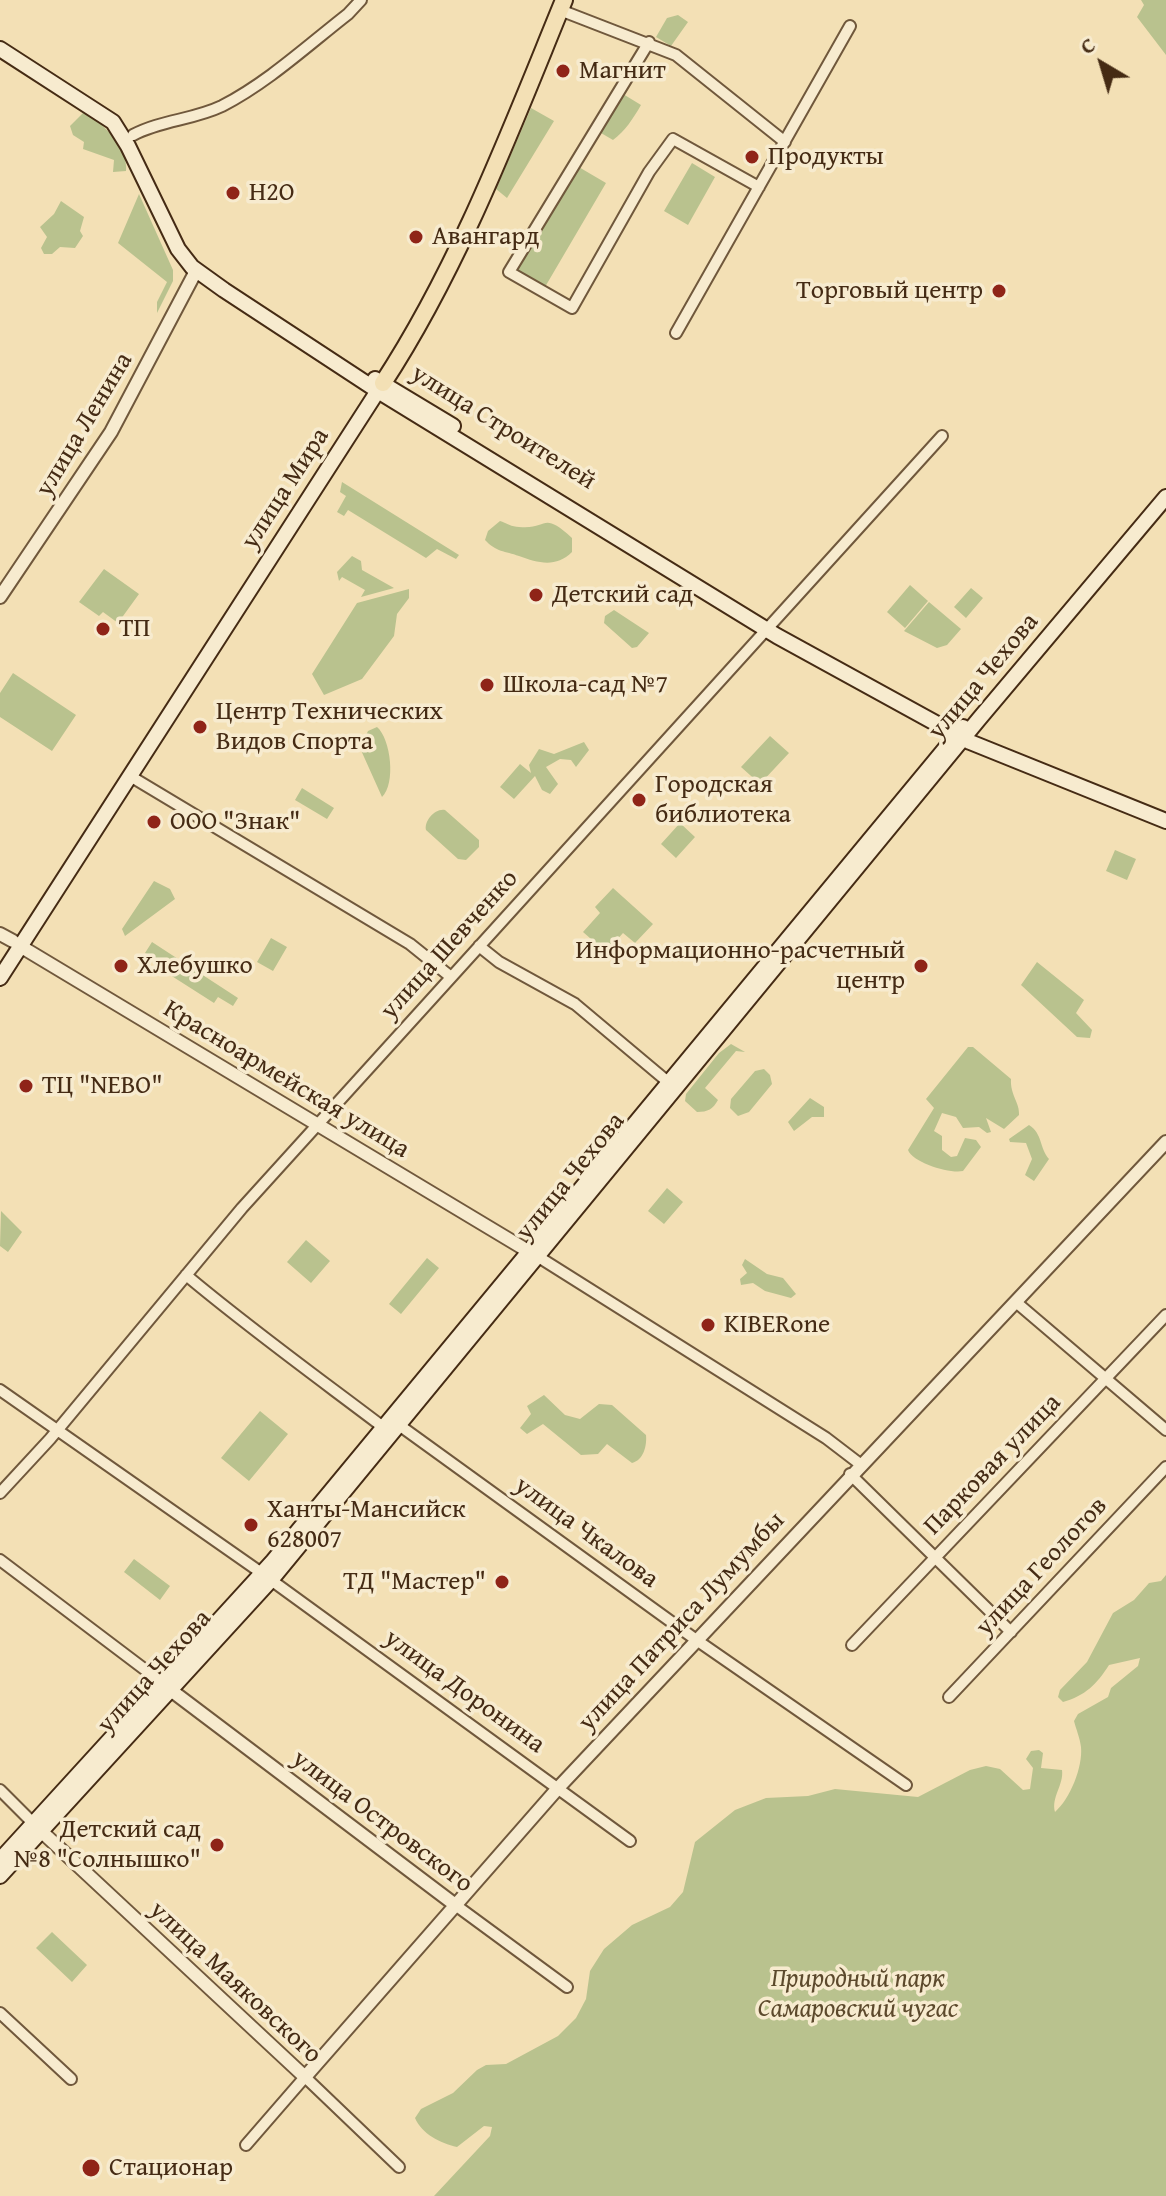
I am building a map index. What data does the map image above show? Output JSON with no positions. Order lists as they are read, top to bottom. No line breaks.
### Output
{"streets":{"main road":["улица Строителей","улица Мира","улица Чехова"],"street":["улица Ленина","улица Шевченко","Красноармейская улица","Парковая улица","улица Чкалова","улица Геологов","улица Патриса Лумумбы","улица Доронина","улица Островского","улица Маяковского"]},"crossings":[["улица Ленина","улица Строителей"],["улица Строителей","улица Мира"],["улица Строителей","улица Чехова"],["улица Строителей","улица Шевченко"],["улица Мира","Красноармейская улица"],["улица Чехова","Красноармейская улица"],["улица Чехова","улица Чкалова"],["улица Чехова","улица Доронина"],["улица Чехова","улица Островского"],["улица Чехова","улица Маяковского"],["улица Шевченко","Красноармейская улица"],["улица Шевченко","улица Доронина"],["Красноармейская улица","улица Патриса Лумумбы"],["улица Чкалова","улица Патриса Лумумбы"],["улица Патриса Лумумбы","улица Доронина"],["улица Патриса Лумумбы","улица Островского"],["улица Патриса Лумумбы","улица Маяковского"]],"parks":["Природный парк Самаровский чугас"],"places":["Магнит","Продукты","H2O","Авангард","Торговый центр","Детский сад","ТП","Школа-сад №7","Центр Технических Видов Спорта","Городская библиотека","ООО \"Знак\"","Хлебушко","Информационно-расчетный центр","ТЦ \"NEBO\"","KIBERone","Ханты-Мансийск 628007","ТД \"Мастер\"","Детский сад №8 \"Солнышко\"","Стационар"],"north":"top left"}
